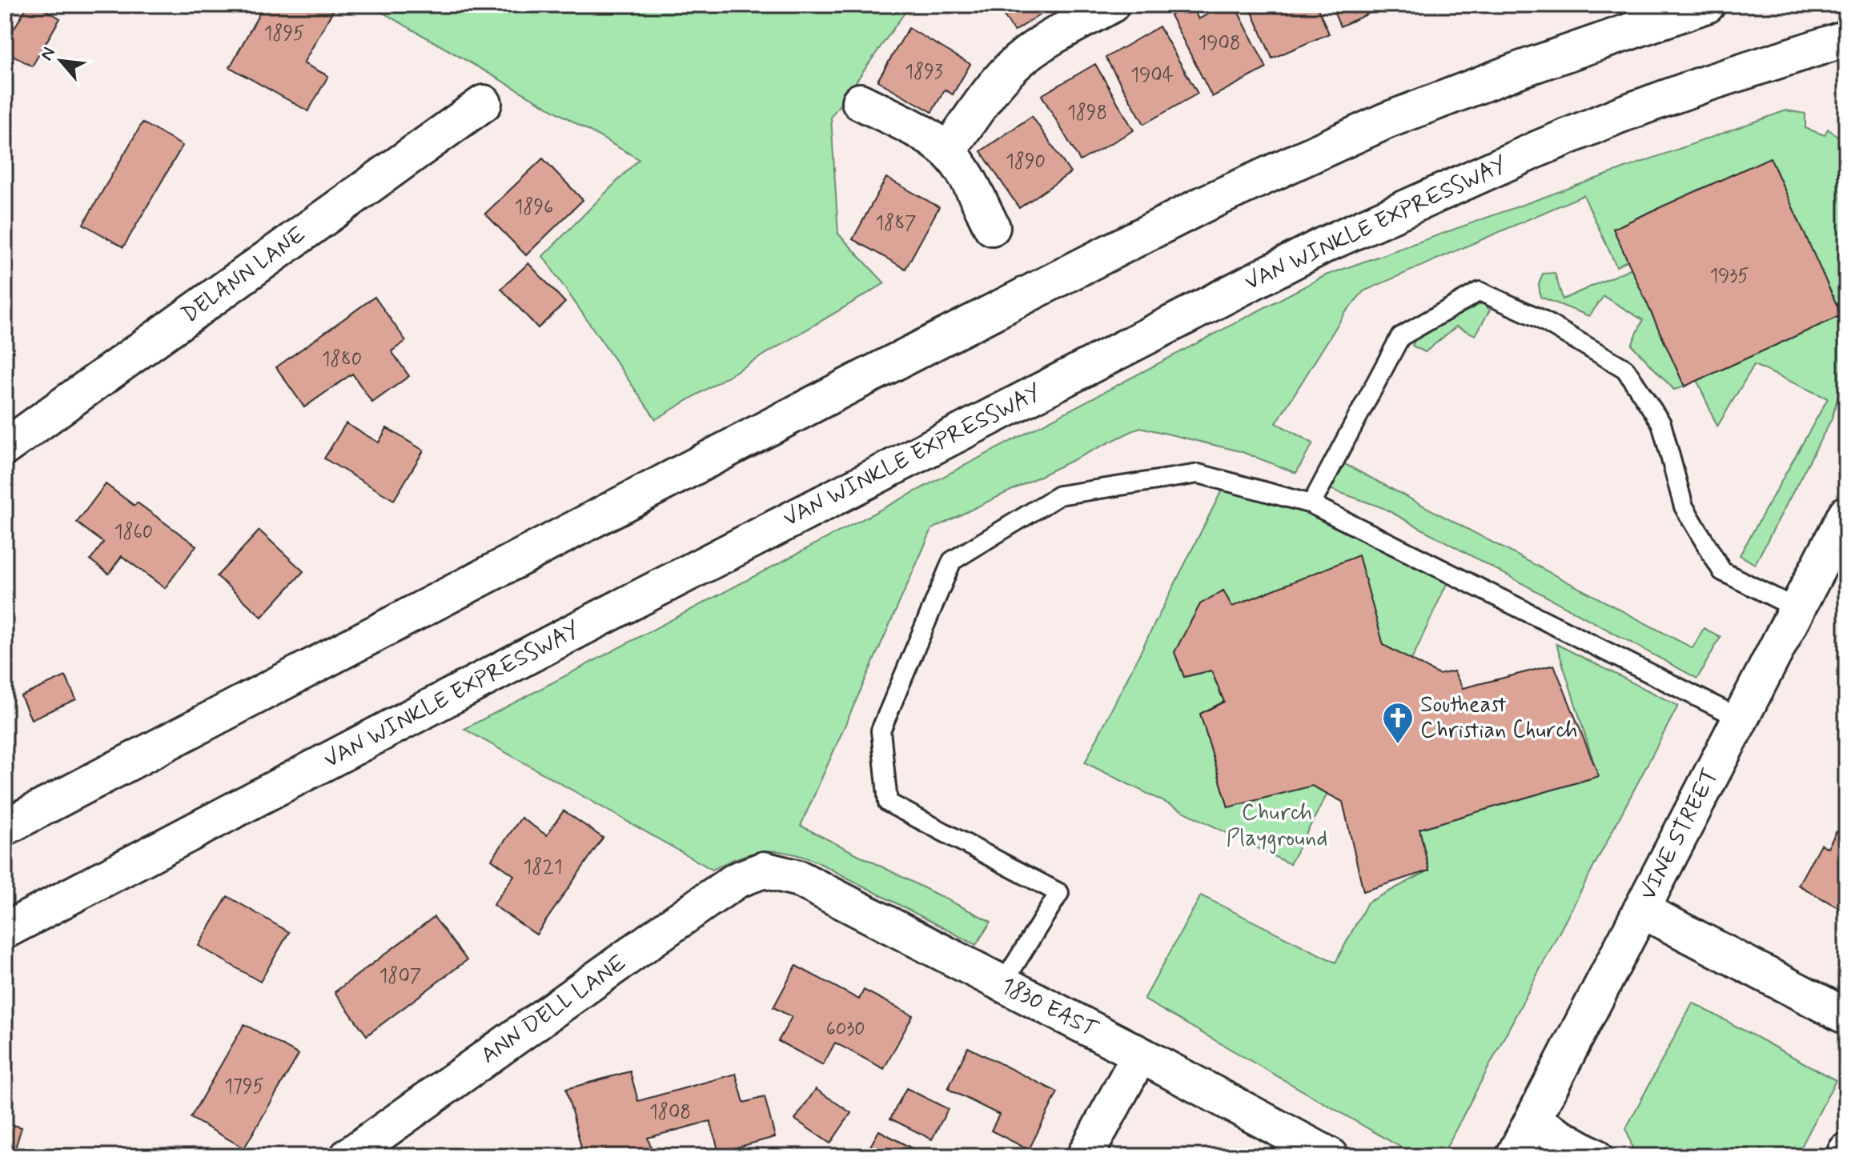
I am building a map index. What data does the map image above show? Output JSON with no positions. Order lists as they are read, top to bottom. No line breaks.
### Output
{"streets":{"main road":["VAN WINKLE EXPRESSWAY","DELANN LANE","VINE STREET","1830 EAST","ANN DELL LANE"]},"crossings":[["1830 EAST","ANN DELL LANE"]],"parks":["Church Playground"],"places":{"church":["Southeast Christian Church"]},"house_numbers":["1895","1908","1893","1904","1898","1890","1896","1887","1935","1880","1860","1821","1807","6030","1795","1808"],"north":"top left"}
